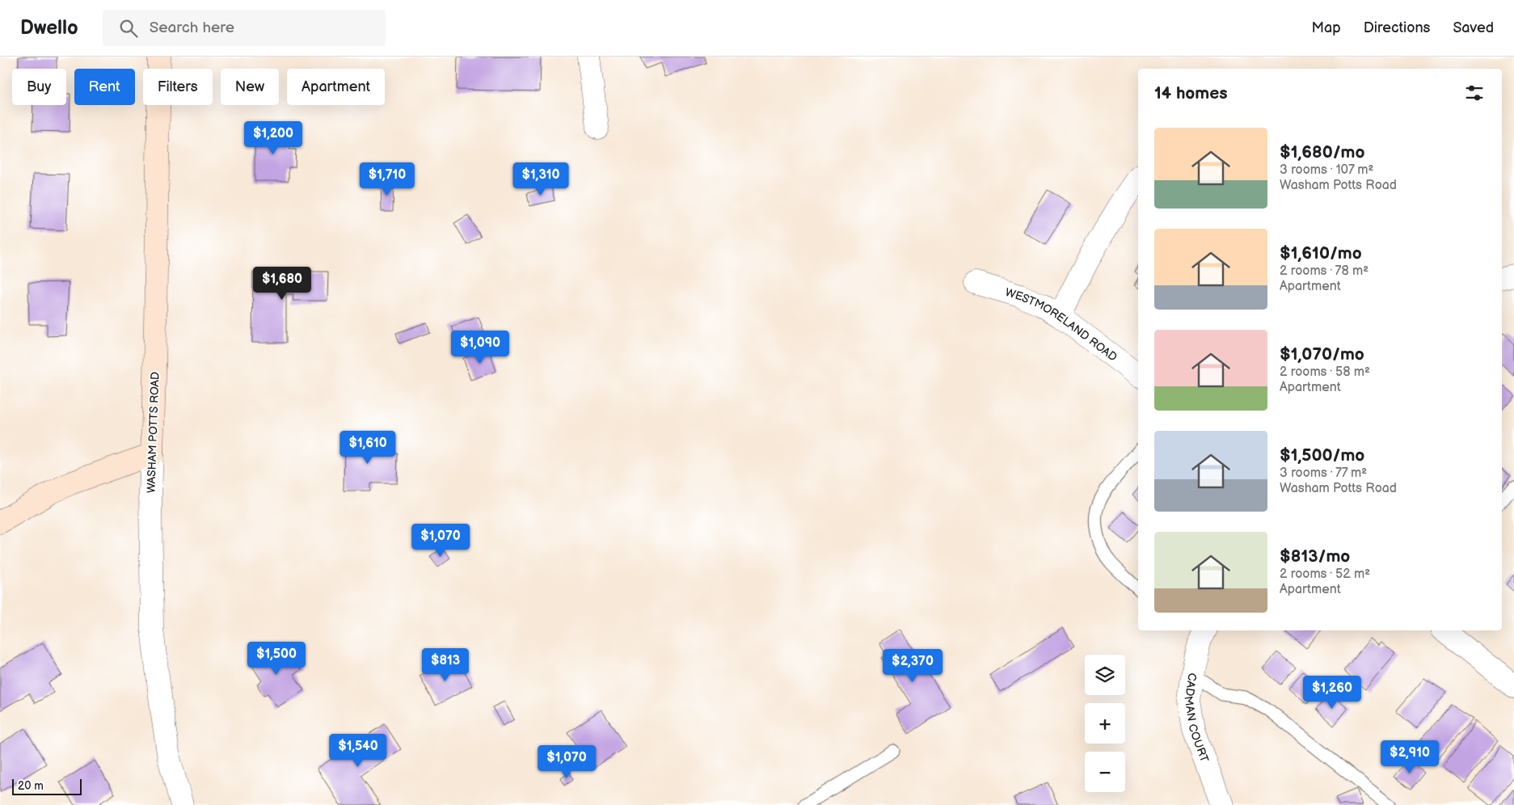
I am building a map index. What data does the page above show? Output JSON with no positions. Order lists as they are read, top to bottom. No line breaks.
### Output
{"streets":{"street":["WESTMORELAND ROAD","WASHAM POTTS ROAD","CADMAN COURT"]},"scale_bar":"20 m","page":{"header":"Dwello","search":"Search here","nav":["Map","Directions","Saved"],"chip":["Buy","Rent","Filters","New","Apartment"],"heading":"14 homes","list":[{"name":"$1,680/mo","note":"3 rooms · 107 m² · Washam Potts Road"},{"name":"$1,610/mo","note":"2 rooms · 78 m² · Apartment"},{"name":"$1,070/mo","note":"2 rooms · 58 m² · Apartment"},{"name":"$1,500/mo","note":"3 rooms · 77 m² · Washam Potts Road"},{"name":"$813/mo","note":"2 rooms · 52 m² · Apartment"}],"price":["$1,200","$1,710","$1,310","$1,680","$1,090","$1,610","$1,070","$1,500","$813","$2,370","$1,260","$1,540","$2,910","$1,070"],"map_buttons":["+","−"],"scale":"20 m"}}
